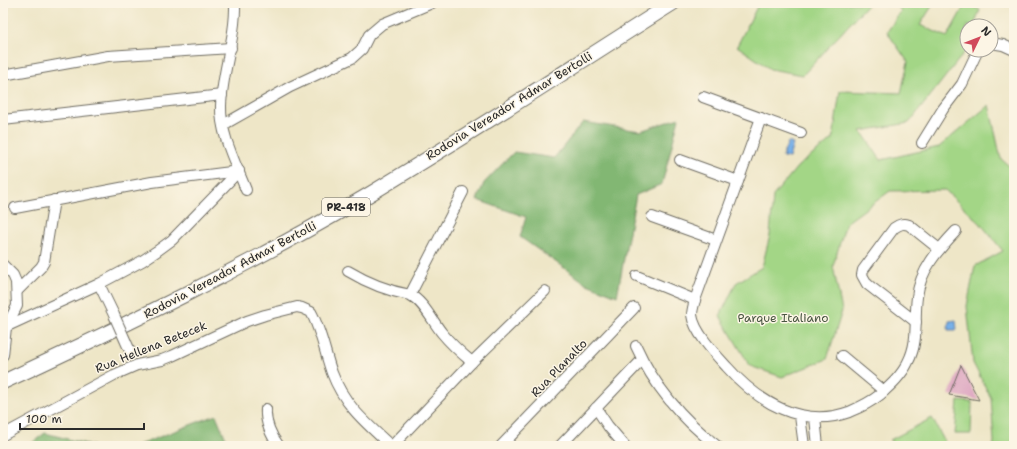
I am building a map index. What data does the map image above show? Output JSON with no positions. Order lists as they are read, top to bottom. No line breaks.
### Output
{"streets":{"highway":["Rodovia Vereador Admar Bertolli","PR-418"],"street":["Rua Hellena Betecek","Rua Planalto"]},"parks":["Parque Italiano"],"scale_bar":"100 m","north":"top right"}
